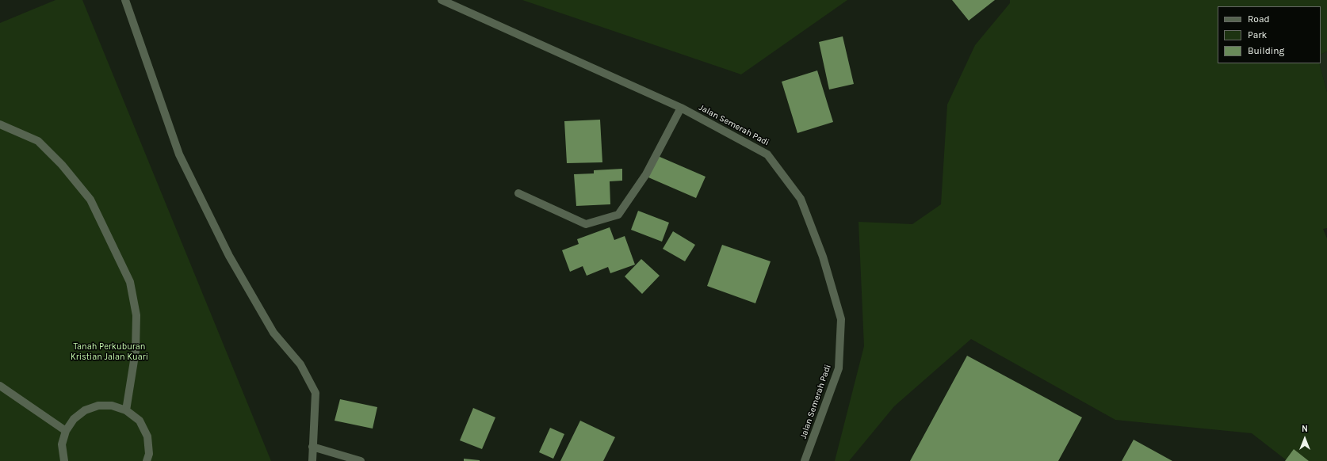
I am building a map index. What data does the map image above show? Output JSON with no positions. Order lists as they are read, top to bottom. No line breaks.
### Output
{"streets":{"street":["Jalan Semerah Padi"]},"parks":["Tanah Perkuburan Kristian Jalan Kuari"],"legend":["Road","Park","Building"],"north":"top"}
